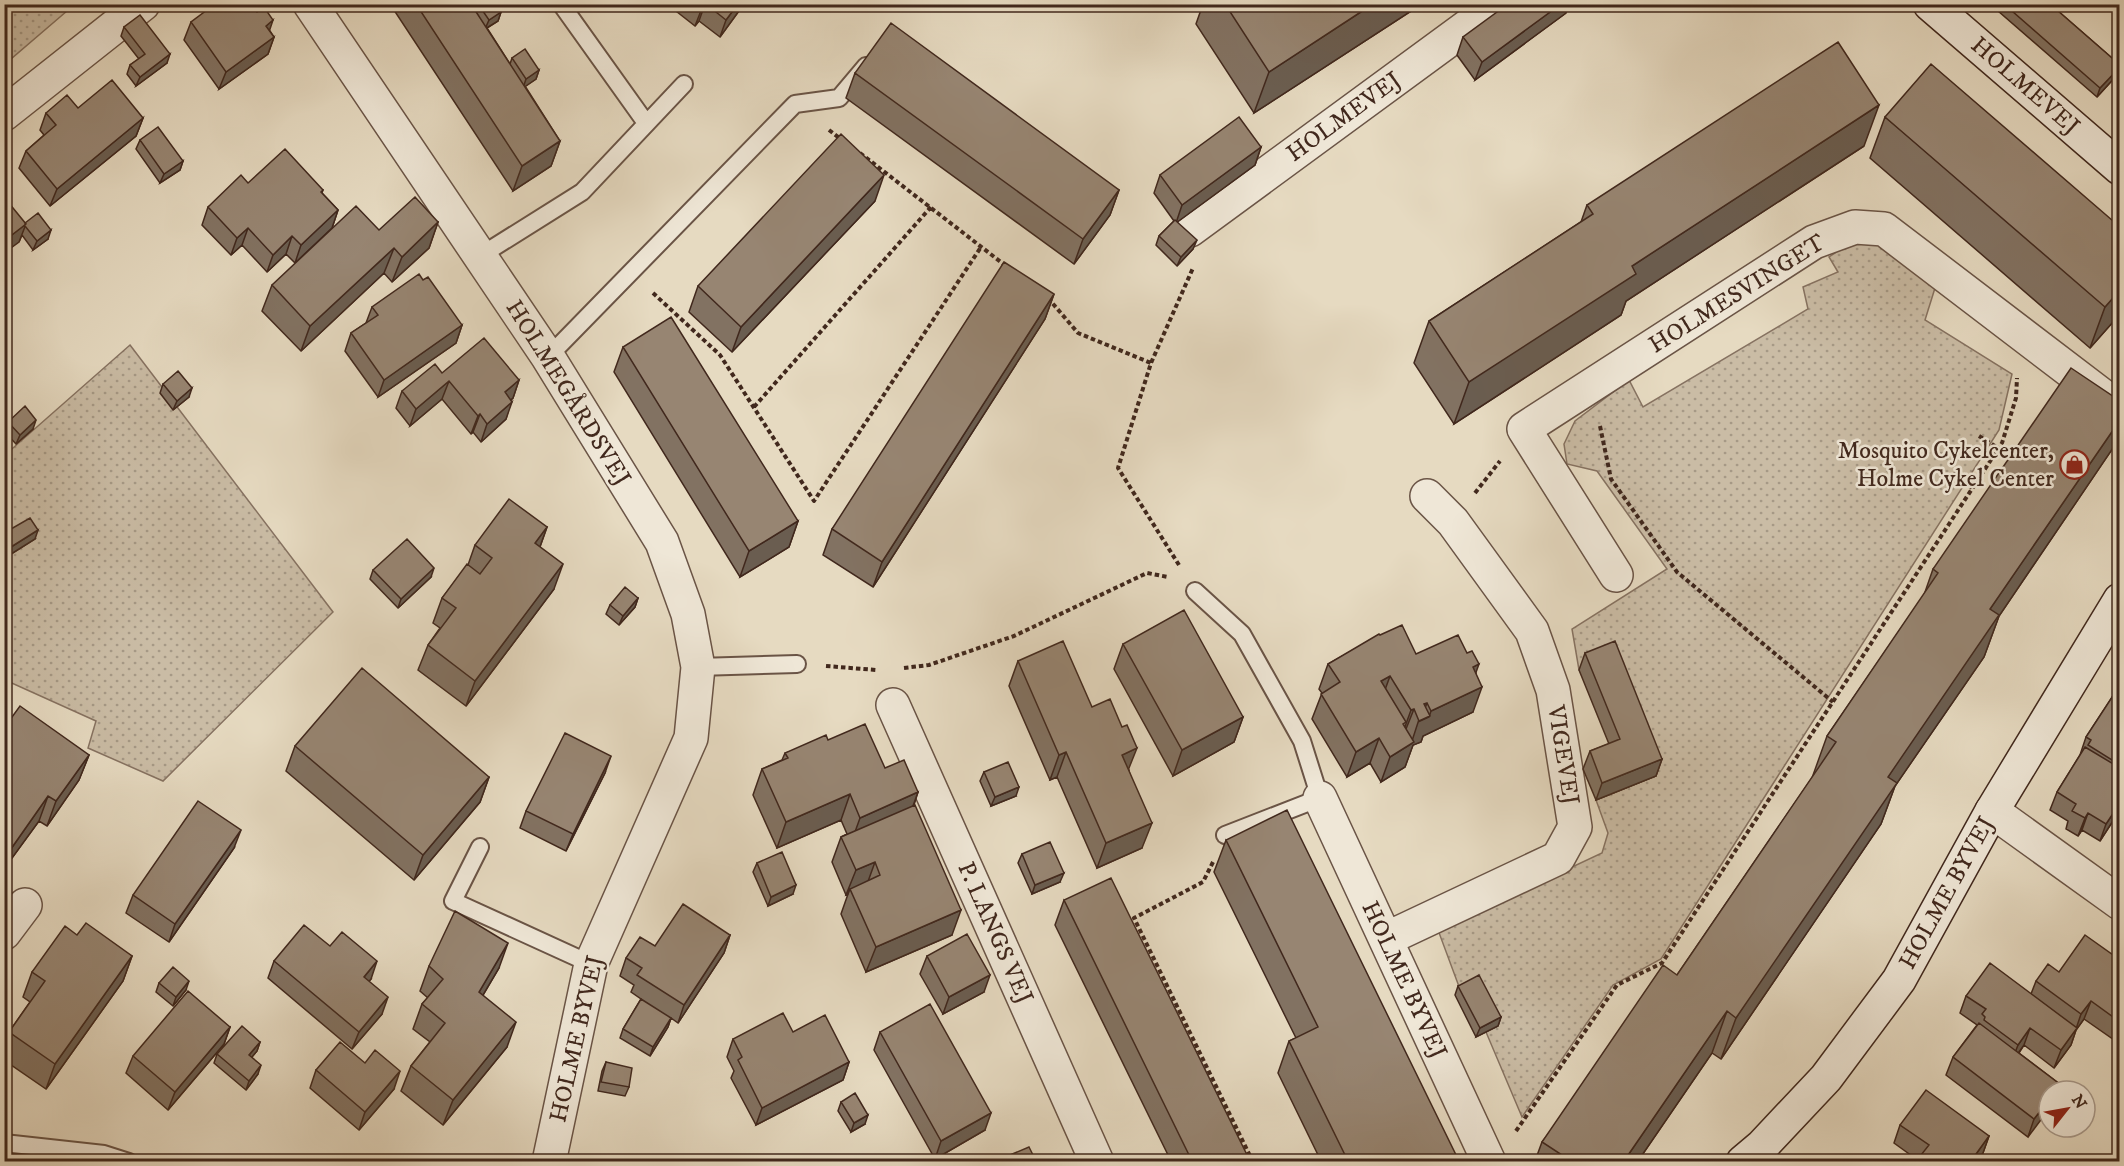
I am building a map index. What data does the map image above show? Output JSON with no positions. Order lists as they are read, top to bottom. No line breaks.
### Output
{"streets":{"street":["HOLMEVEJ","HOLMESVINGET","HOLMEGÅRDSVEJ","VIGEVEJ","HOLME BYVEJ","P. LANGS VEJ"]},"crossings":[["HOLMEGÅRDSVEJ","HOLME BYVEJ"],["VIGEVEJ","HOLME BYVEJ"]],"places":{"shop":["Mosquito Cykelcenter, Holme Cykel Center"]},"north":"top right"}
